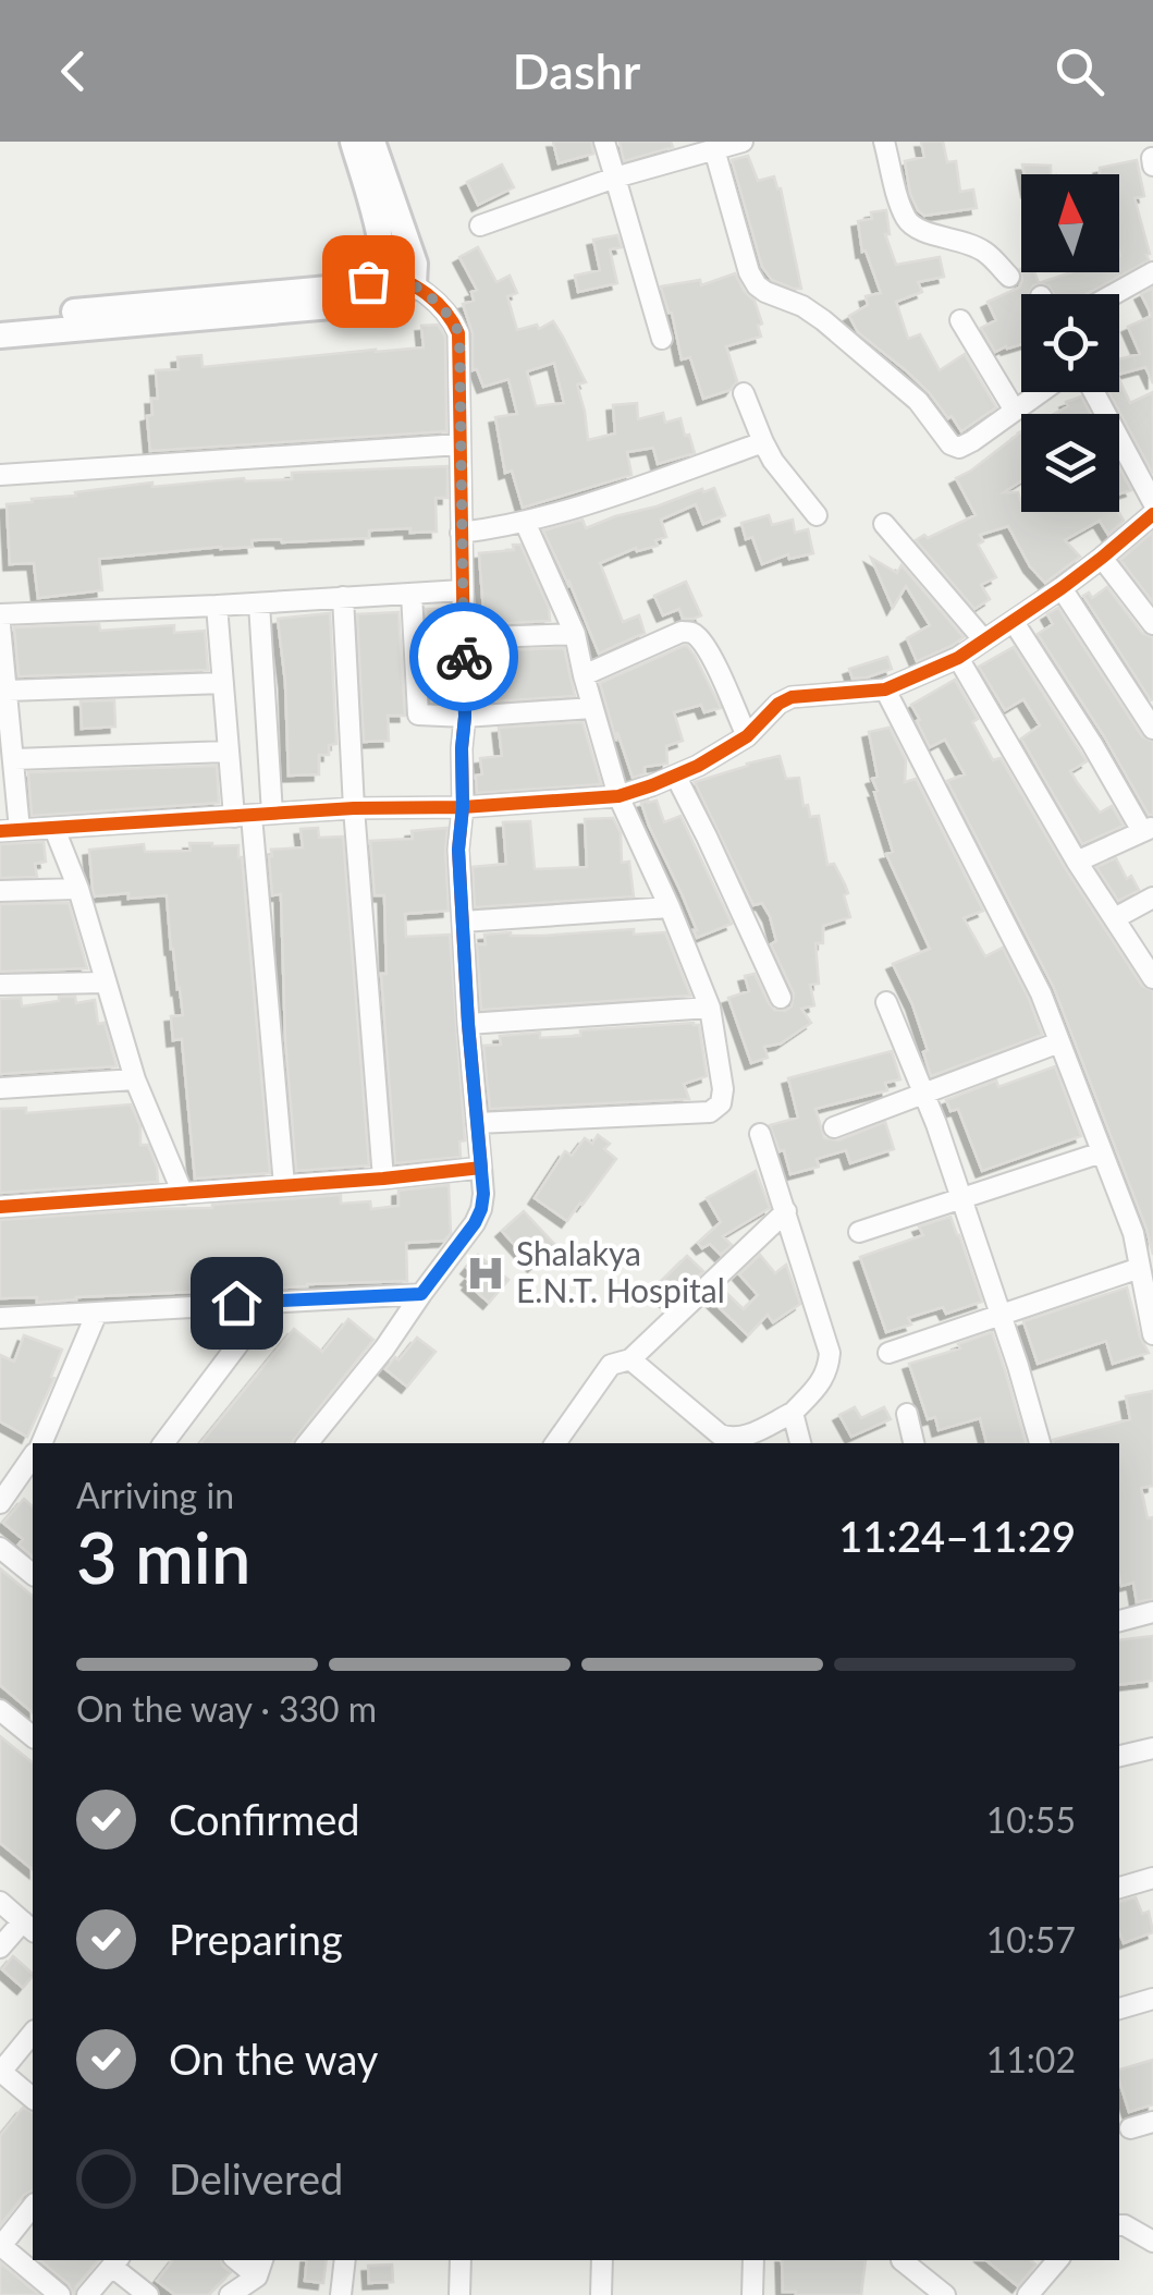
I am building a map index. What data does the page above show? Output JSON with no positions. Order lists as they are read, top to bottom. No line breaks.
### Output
{"places":{"hospital":["Shalakya E.N.T. Hospital"]},"north":"top","page":{"header":"Dashr","heading":["3 min","Arriving in","11:24–11:29"],"bar":"On the way · 330 m","list":[["Confirmed","10:55"],["Preparing","10:57"],["On the way","11:02"],"Delivered"]}}
